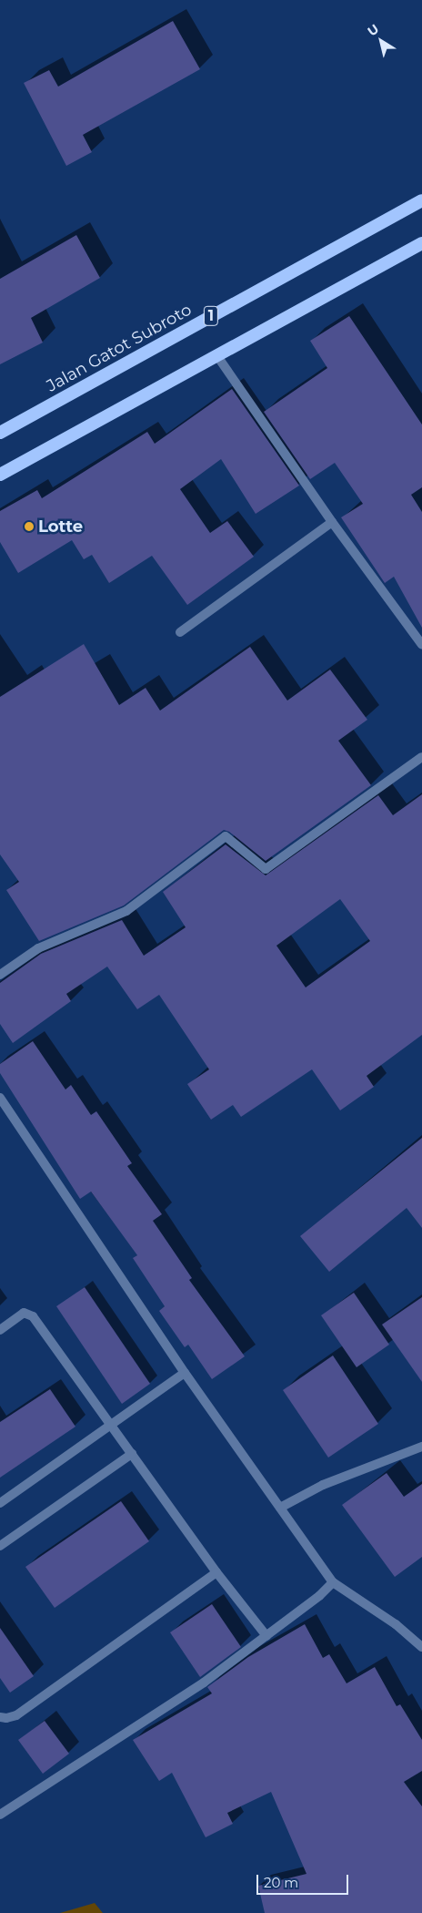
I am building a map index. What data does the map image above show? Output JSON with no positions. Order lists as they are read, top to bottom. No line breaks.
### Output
{"streets":{"highway":["1","Jalan Gatot Subroto"]},"places":["Lotte"],"scale_bar":"20 m","north":"top left"}
